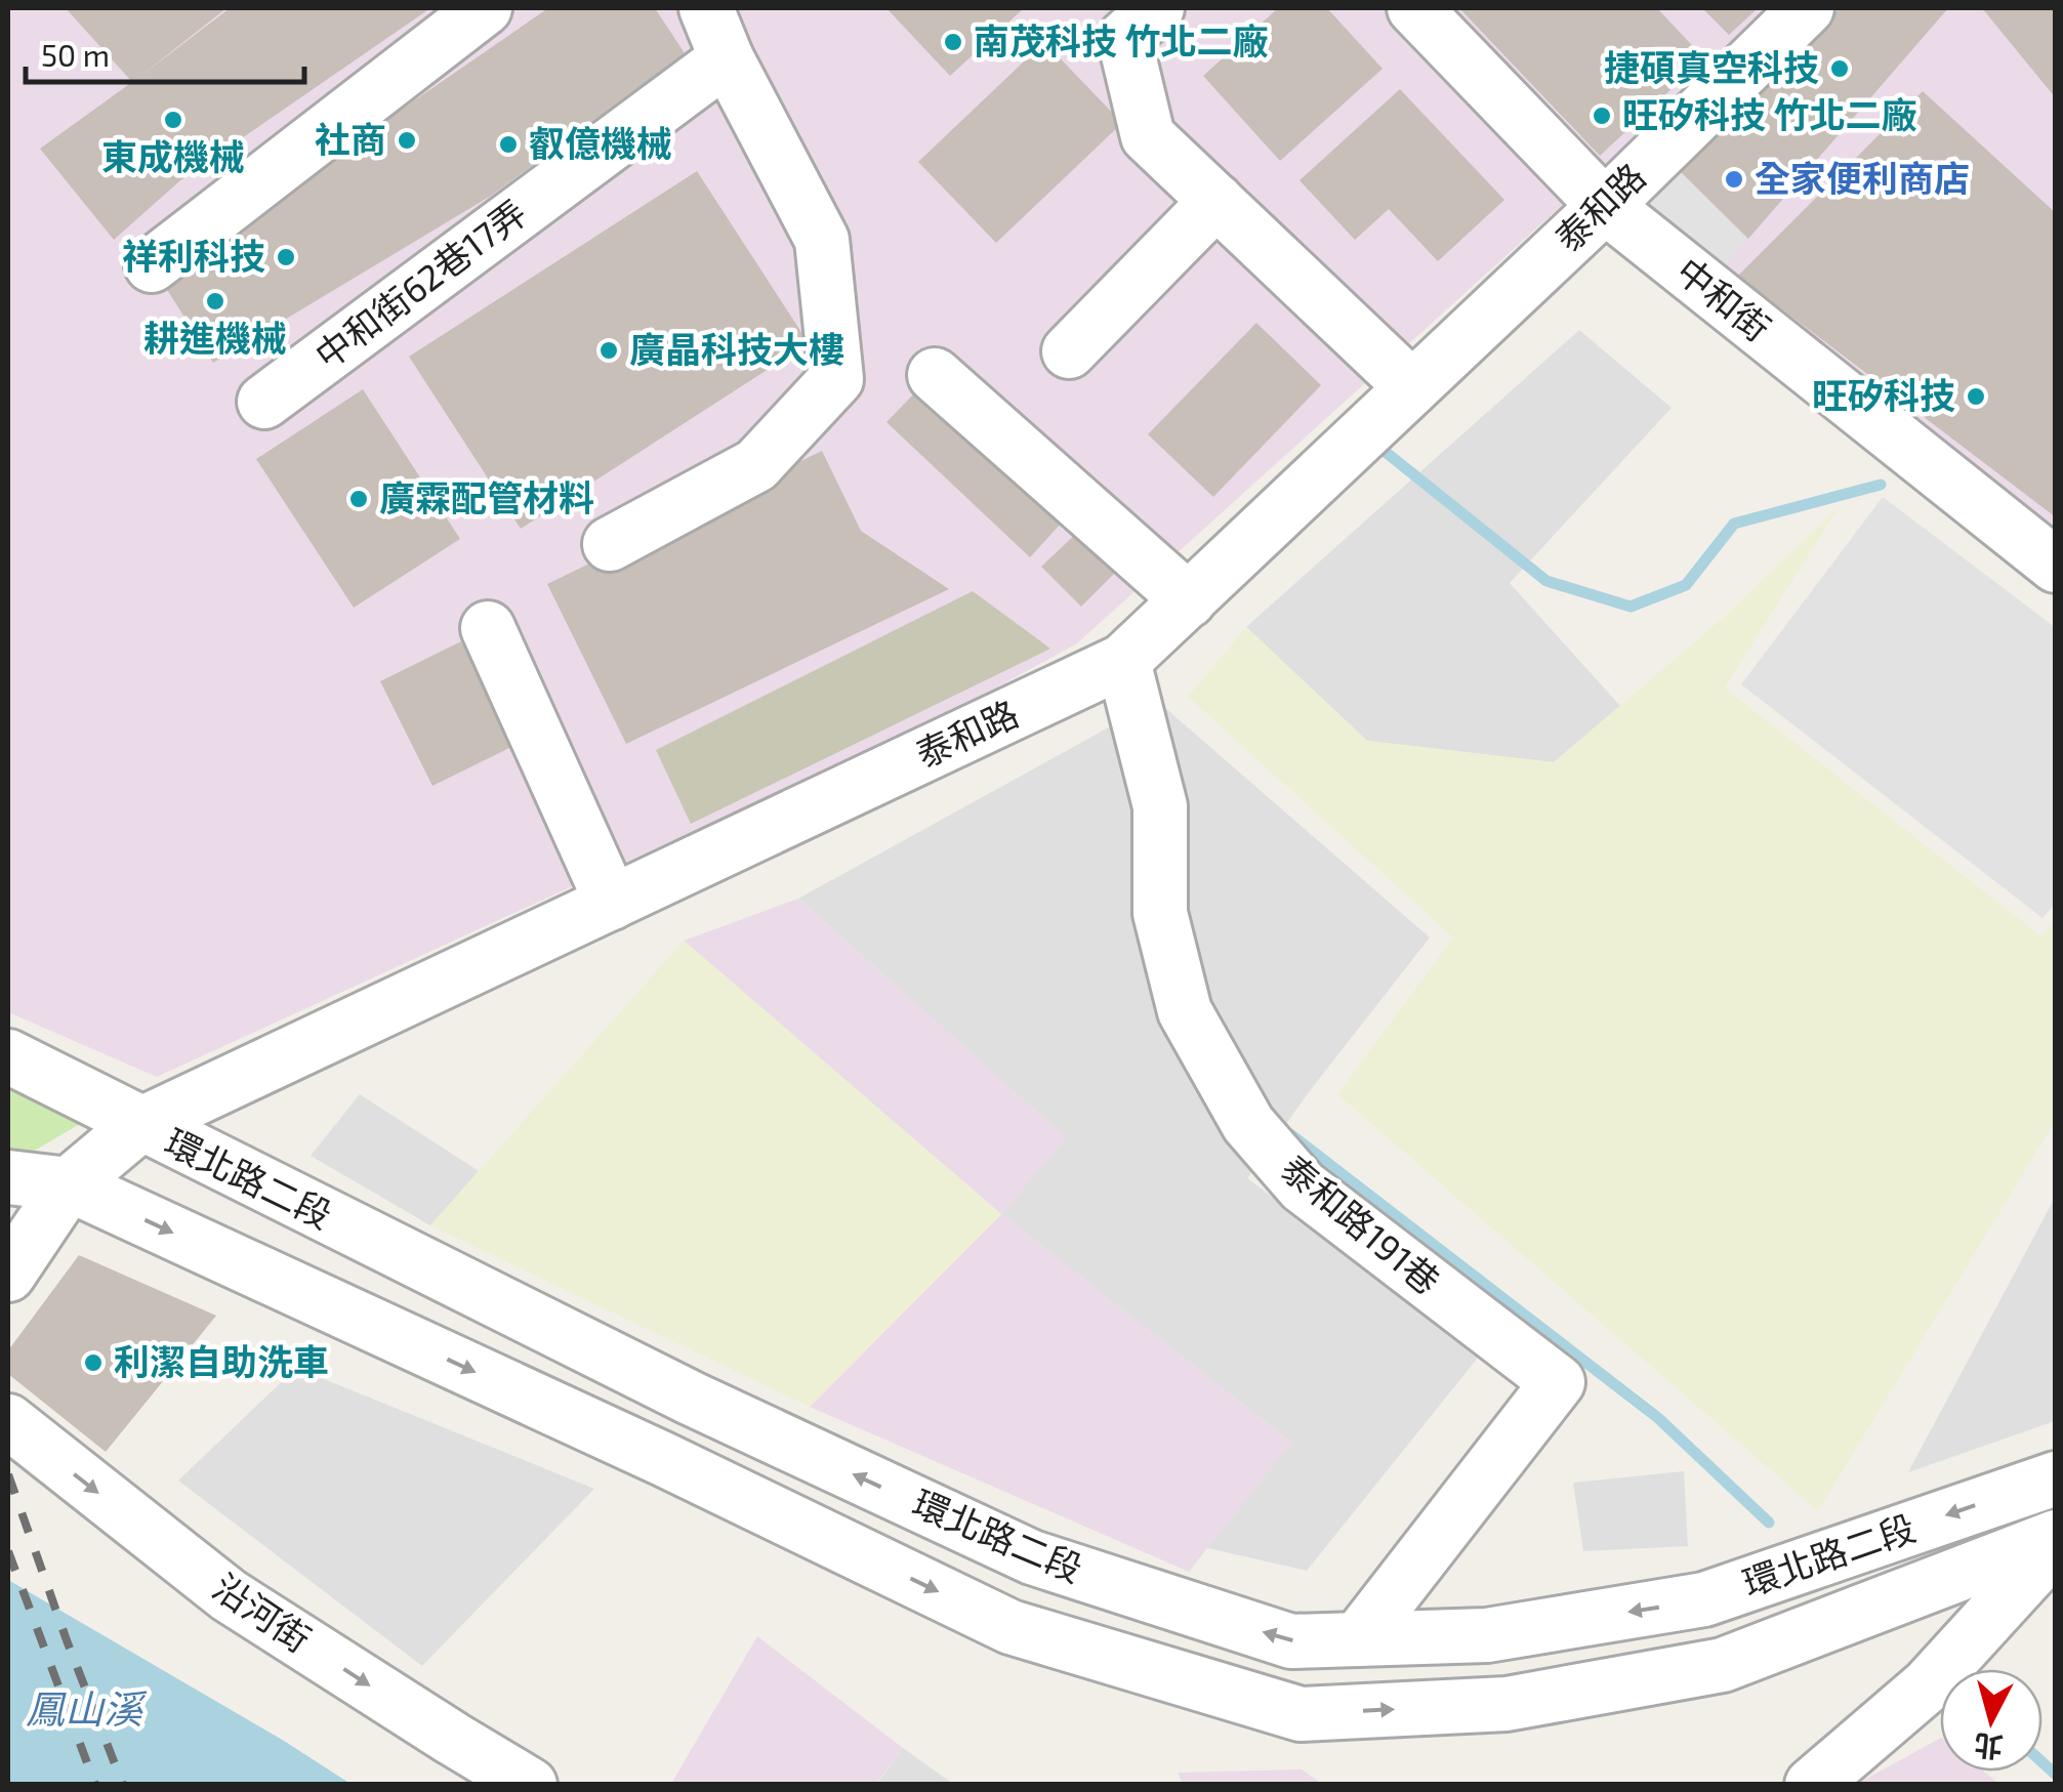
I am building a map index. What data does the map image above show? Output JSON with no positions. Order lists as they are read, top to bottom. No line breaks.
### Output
{"streets":{"street":["泰和路","中和街62巷17弄","中和街","環北路二段","泰和路191巷","沿河街"]},"crossings":[["泰和路","中和街"],["泰和路","環北路二段"],["泰和路","泰和路191巷"],["環北路二段","泰和路191巷"]],"one_way":["沿河街"],"water":["鳳山溪"],"places":["南茂科技 竹北二廠","捷碩真空科技","旺矽科技 竹北二廠","東成機械","社商","叡億機械","全家便利商店","祥利科技","耕進機械","廣晶科技大樓","旺矽科技","廣霖配管材料","利潔自助洗車"],"scale_bar":"50 m","north":"bottom"}
